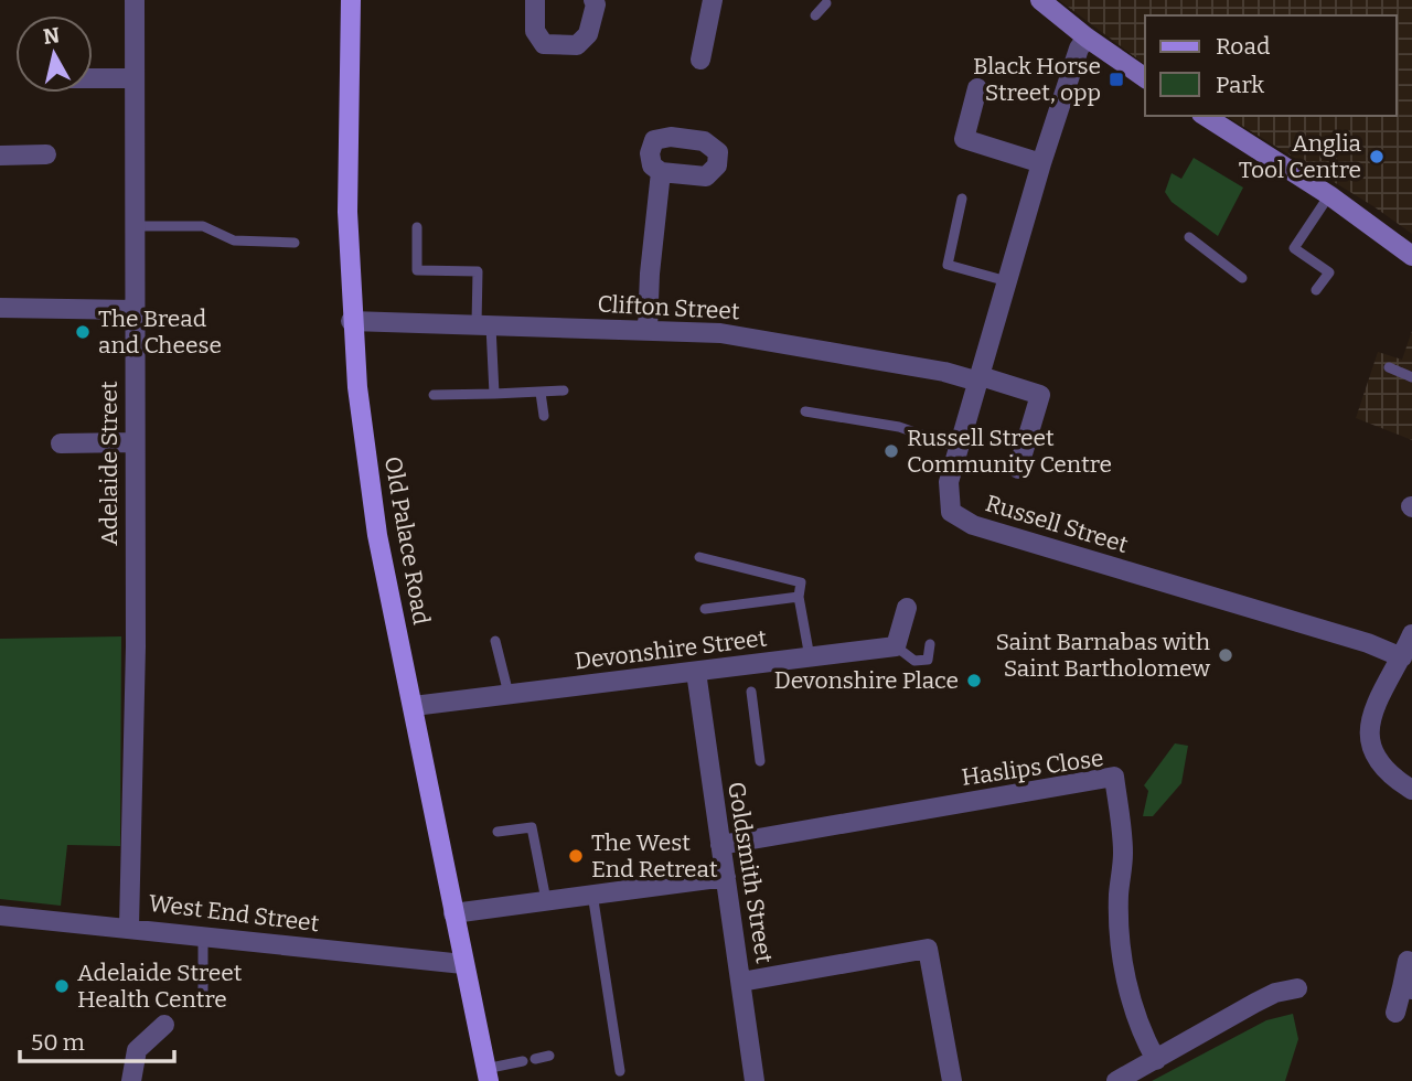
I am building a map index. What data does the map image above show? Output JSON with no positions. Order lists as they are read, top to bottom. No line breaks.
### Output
{"streets":{"main road":["Old Palace Road"],"street":["Clifton Street","Adelaide Street","Russell Street","Devonshire Street","Haslips Close","Goldsmith Street","West End Street"]},"crossings":[["Clifton Street","Russell Street"],["Clifton Street","Old Palace Road"],["Adelaide Street","West End Street"],["Old Palace Road","Devonshire Street"],["Old Palace Road","West End Street"],["Devonshire Street","Goldsmith Street"],["Haslips Close","Goldsmith Street"]],"places":{"transit":["Black Horse Street, opp"],"other":["Anglia Tool Centre","The Bread and Cheese","Russell Street Community Centre","Saint Barnabas with Saint Bartholomew","Devonshire Place","The West End Retreat","Adelaide Street Health Centre"]},"legend":["Road","Park"],"scale_bar":"50 m","north":"top"}
